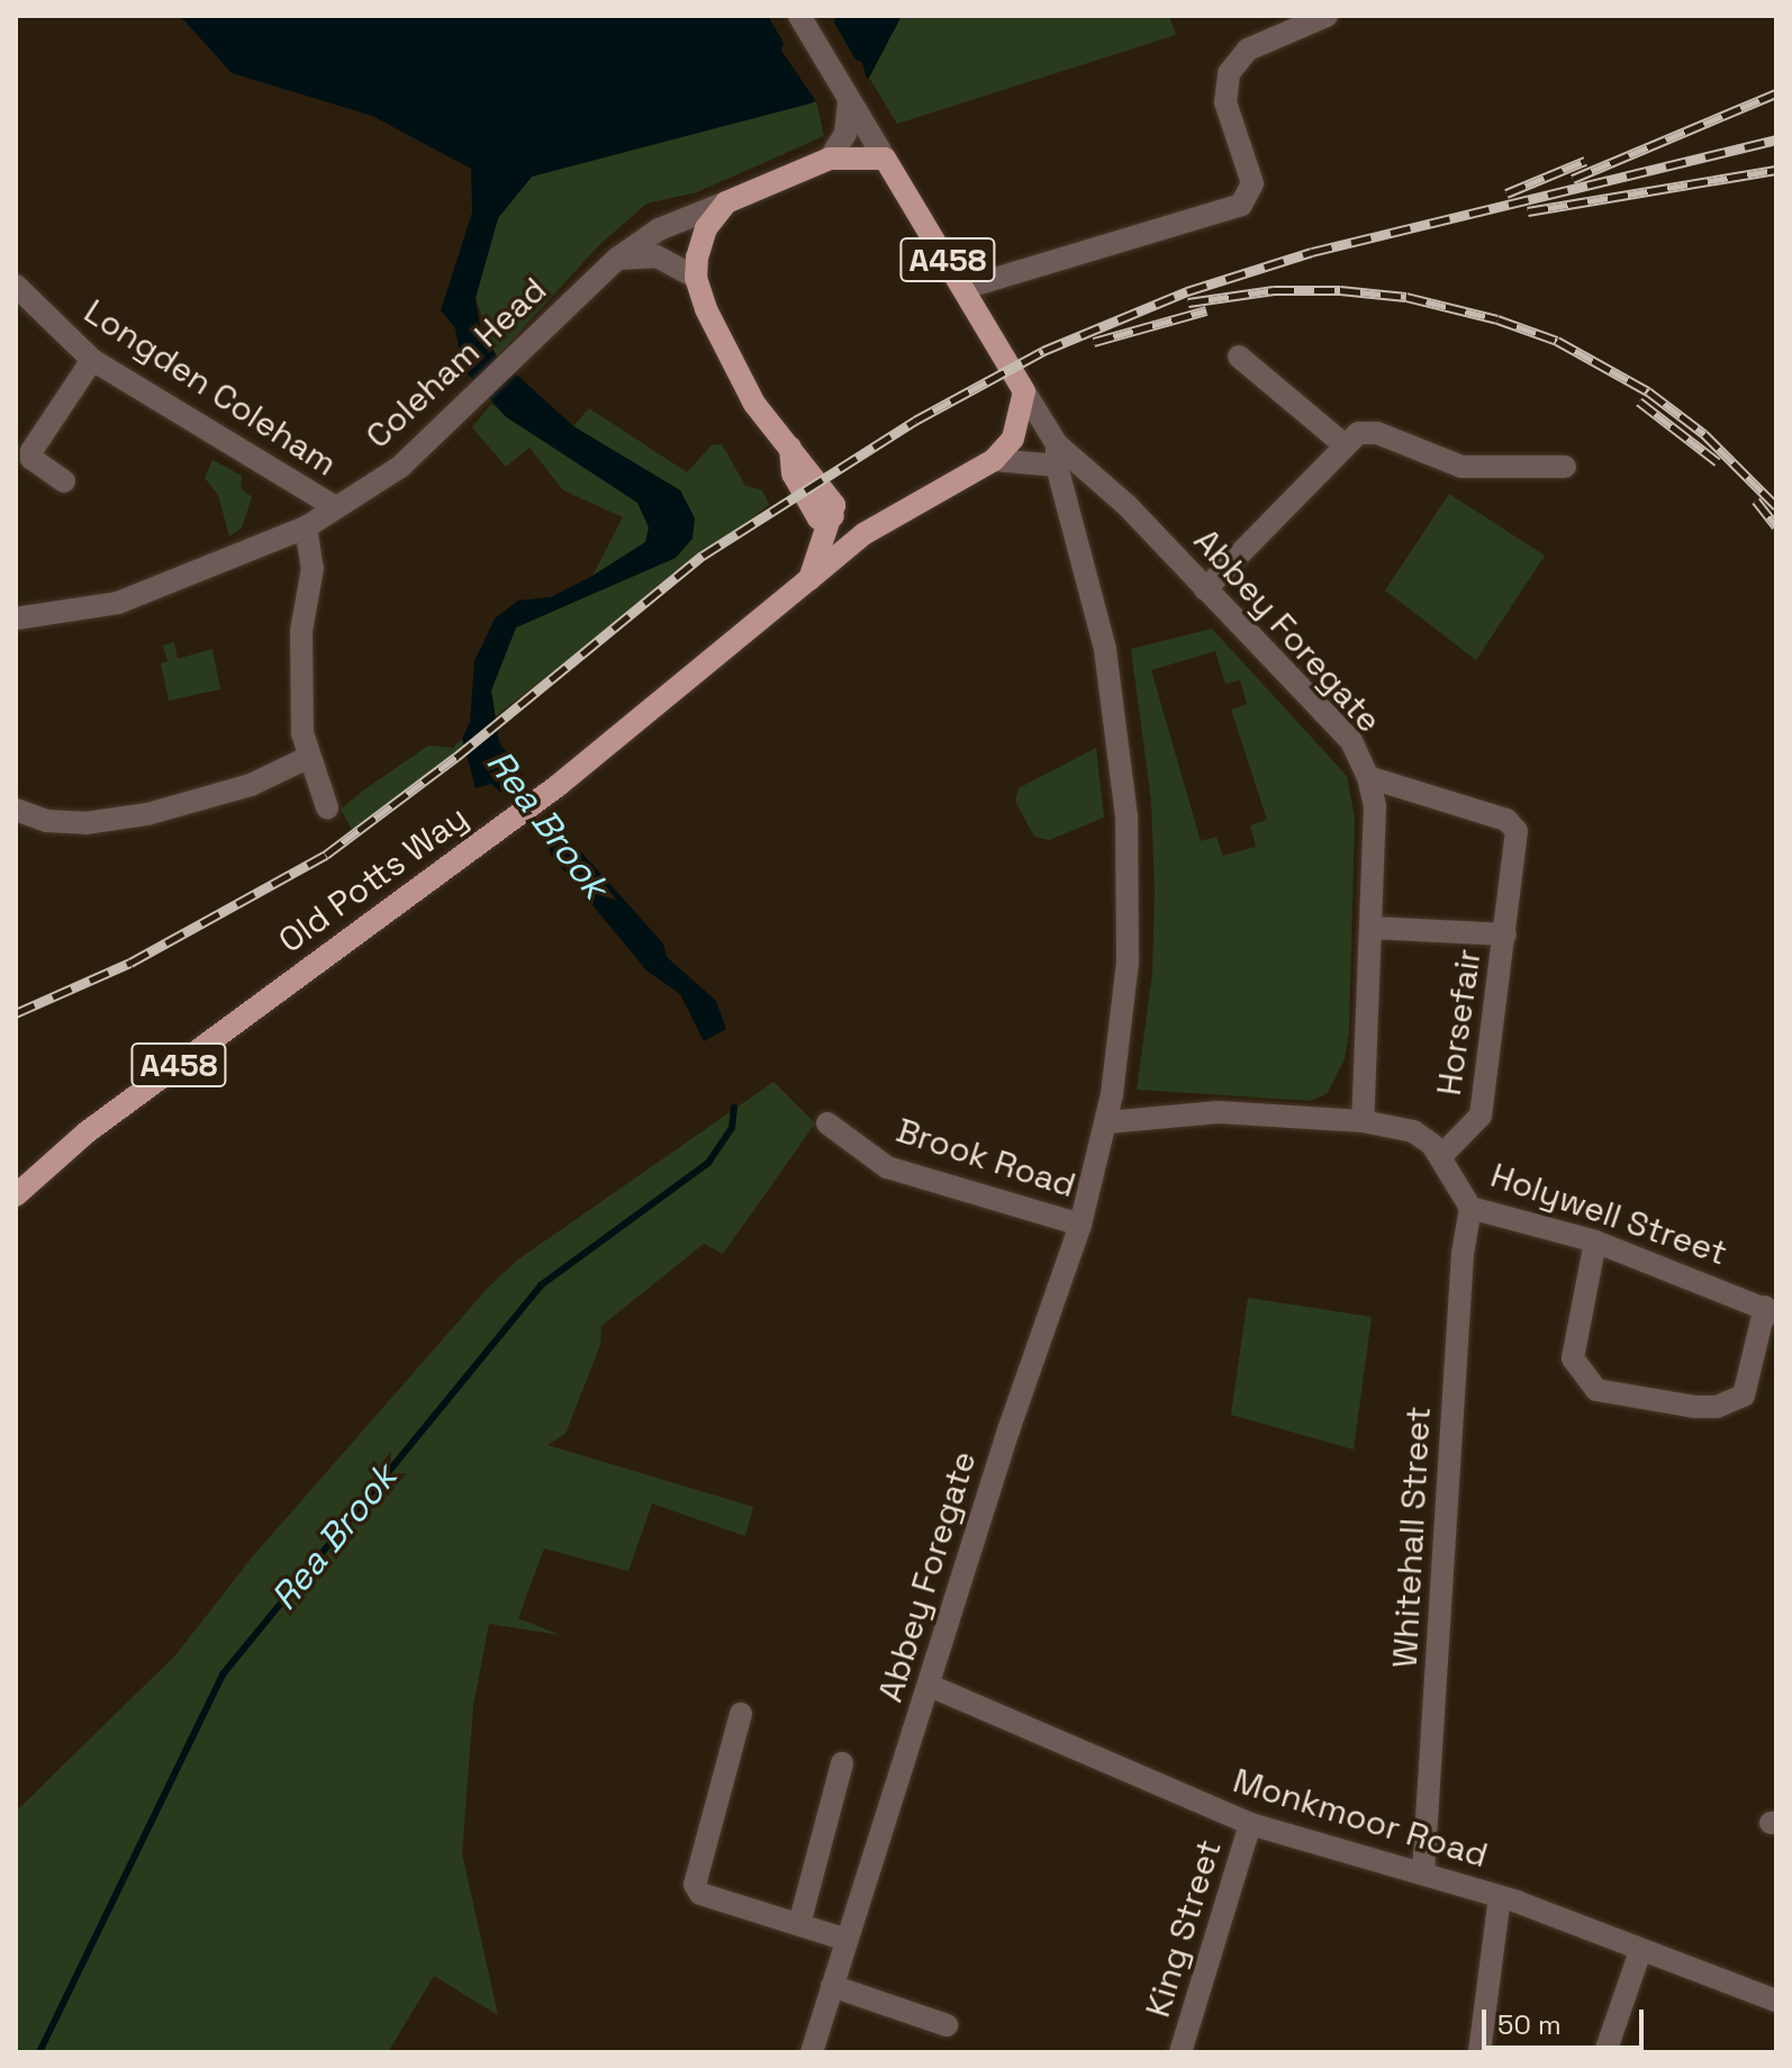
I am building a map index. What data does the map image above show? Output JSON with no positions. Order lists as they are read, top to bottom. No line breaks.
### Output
{"streets":{"main road":["A458","Coleham Head","Abbey Foregate","Old Potts Way"],"street":["Longden Coleham","Horsefair","Brook Road","Holywell Street","Whitehall Street","Monkmoor Road","King Street"]},"crossings":[["Coleham Head","Longden Coleham"],["Coleham Head","Abbey Foregate"],["Abbey Foregate","Old Potts Way"],["Abbey Foregate","Horsefair"],["Abbey Foregate","Brook Road"],["Abbey Foregate","Monkmoor Road"],["Horsefair","Holywell Street"],["Holywell Street","Whitehall Street"],["Whitehall Street","Monkmoor Road"],["Monkmoor Road","King Street"]],"water":["Rea Brook"],"scale_bar":"50 m"}
